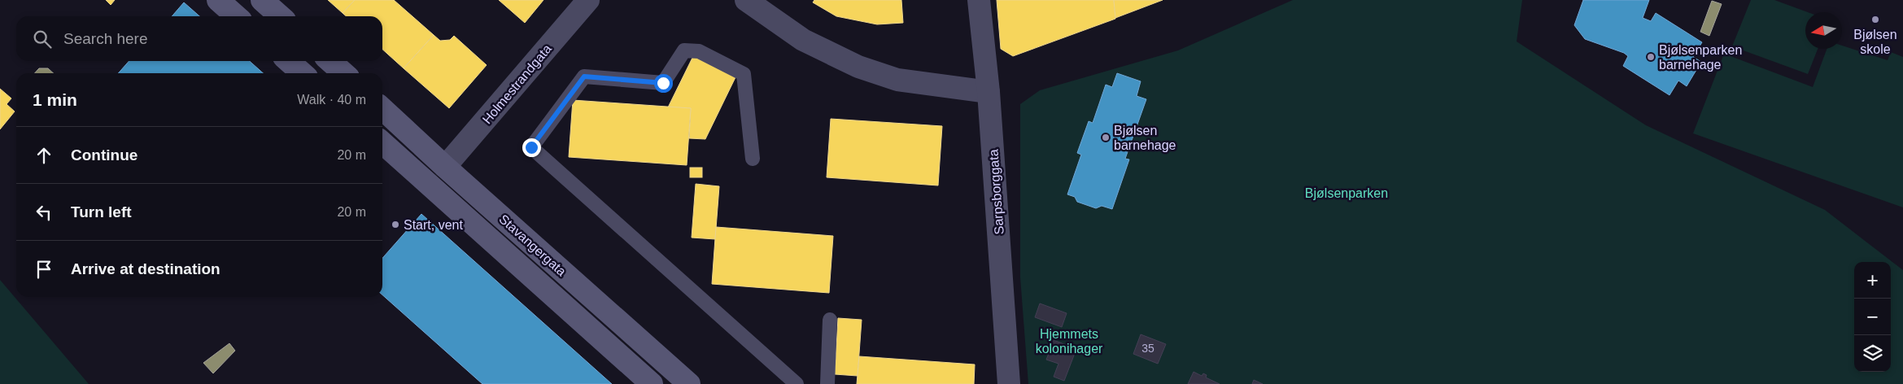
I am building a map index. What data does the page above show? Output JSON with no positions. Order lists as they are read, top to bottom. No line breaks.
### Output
{"streets":{"main road":["Stavangergata"],"street":["Holmestrandgata","Sarpsborggata"]},"crossings":[["Holmestrandgata","Stavangergata"]],"parks":["Bjølsenparken","Hjemmets kolonihager"],"places":["Bjølsen skole","Bjølsenparken barnehage","Bjølsen barnehage","Start, vent"],"house_numbers":["35"],"north":"left","page":{"search":"Search here","heading":["1 min","Walk · 40 m"],"list":[["Continue","20 m"],["Turn left","20 m"],"Arrive at destination"],"map_buttons":["+","−"]}}
